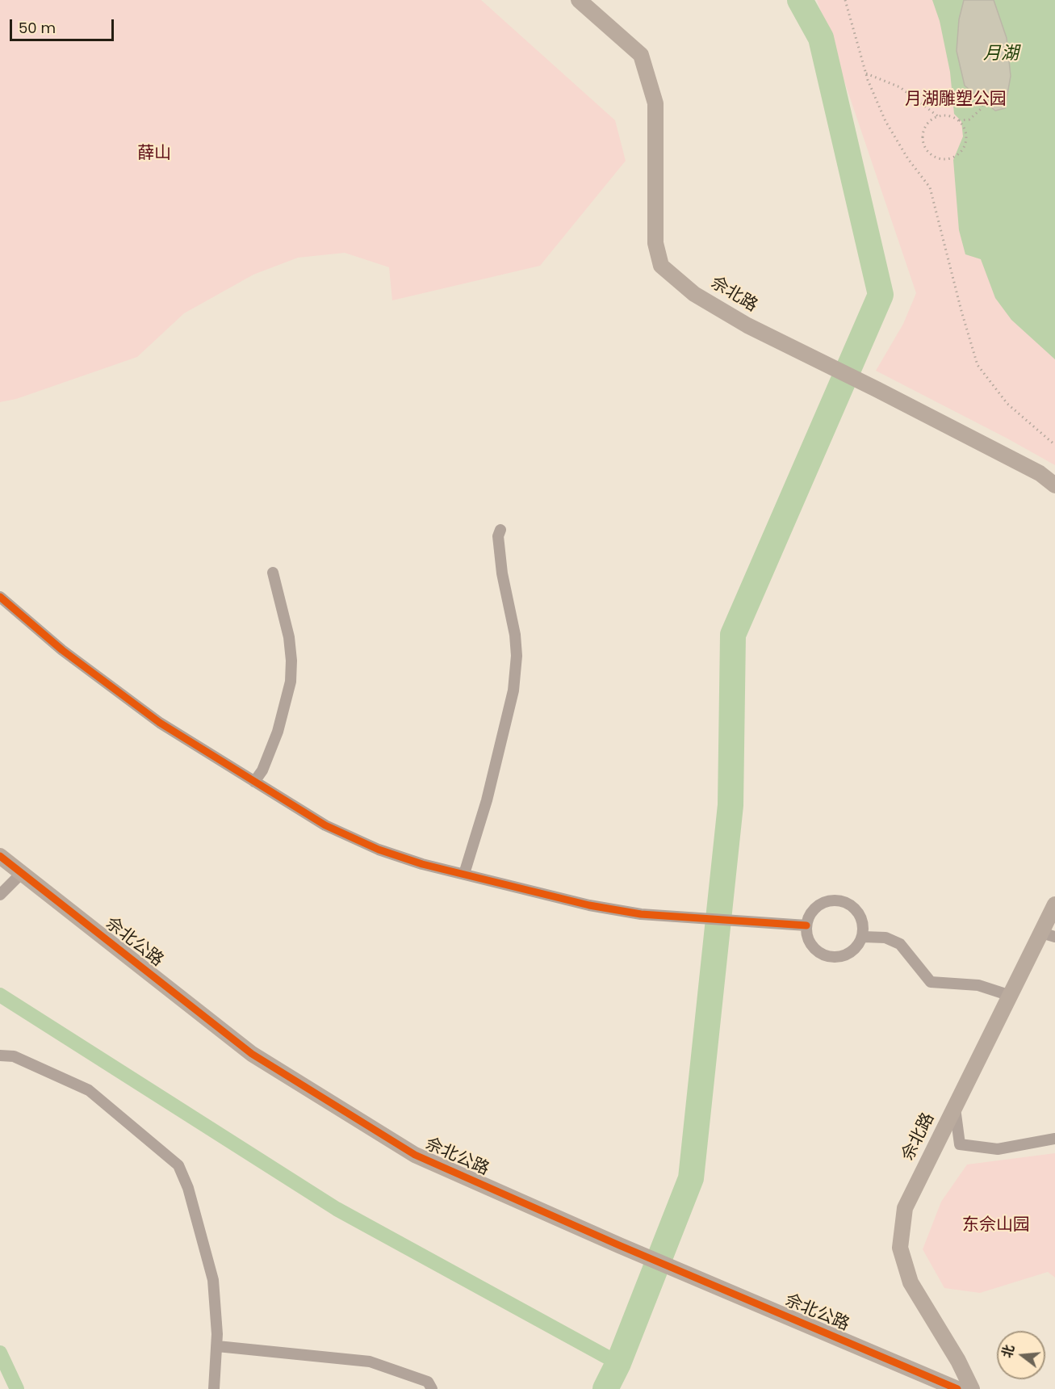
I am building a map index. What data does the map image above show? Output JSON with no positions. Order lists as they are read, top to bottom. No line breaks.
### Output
{"streets":{"main road":["佘北路","佘北公路"]},"water":["月湖"],"parks":["月湖雕塑公园","薛山","东佘山园"],"scale_bar":"50 m","north":"left"}
